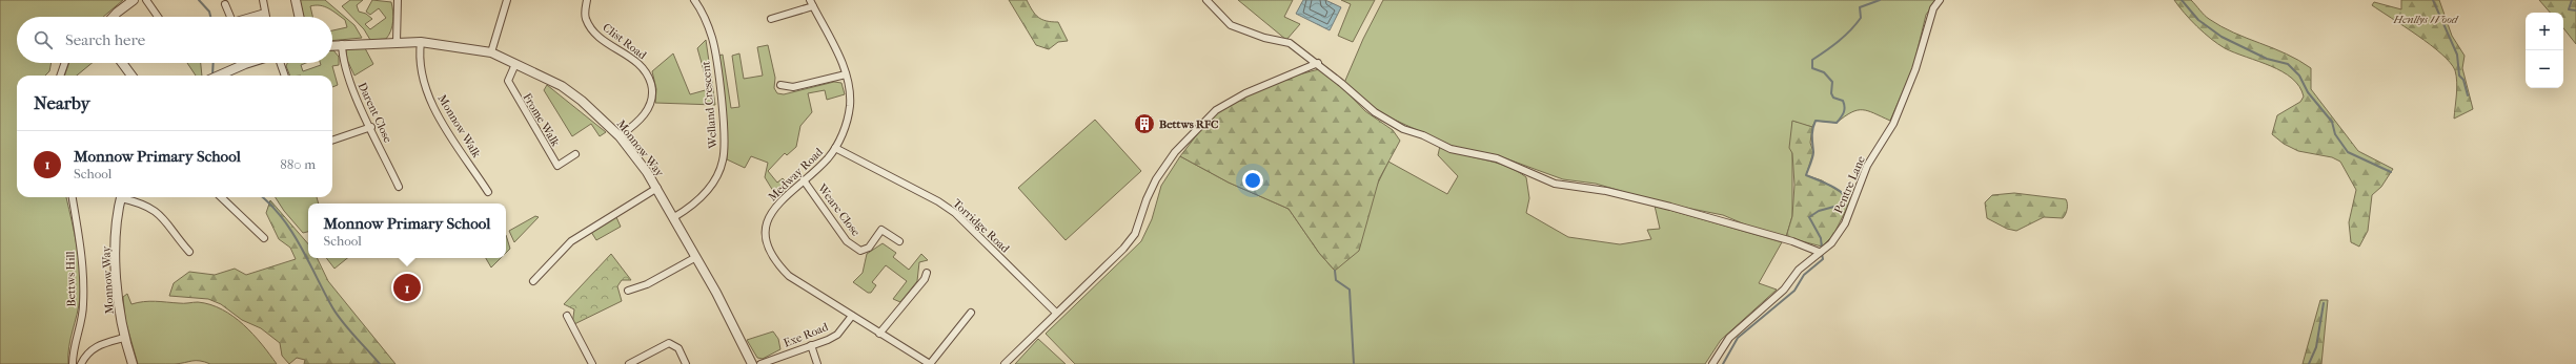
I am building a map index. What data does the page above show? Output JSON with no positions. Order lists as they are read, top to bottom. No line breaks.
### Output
{"streets":{"street":["Clist Road","Welland Crescent","Darent Close","Frome Walk","Monnow Walk","Monnow Way","Medway Road","Pentre Lane","Weare Close","Torridge Road","Bettws Hill","Exe Road"]},"crossings":[["Clist Road","Monnow Way"],["Welland Crescent","Monnow Way"],["Darent Close","Monnow Way"],["Frome Walk","Monnow Way"],["Monnow Walk","Monnow Way"],["Medway Road","Weare Close"],["Medway Road","Torridge Road"],["Medway Road","Exe Road"]],"parks":["Henllys Wood"],"places":{"building":["Bettws RFC"]},"page":{"map_buttons":["+","−"],"search":"Search here","heading":"Nearby","list":[{"mark":"1","name":"Monnow Primary School","note":"School","value":"880 m"}],"popup":["Monnow Primary School","School"],"pins":"1"}}
